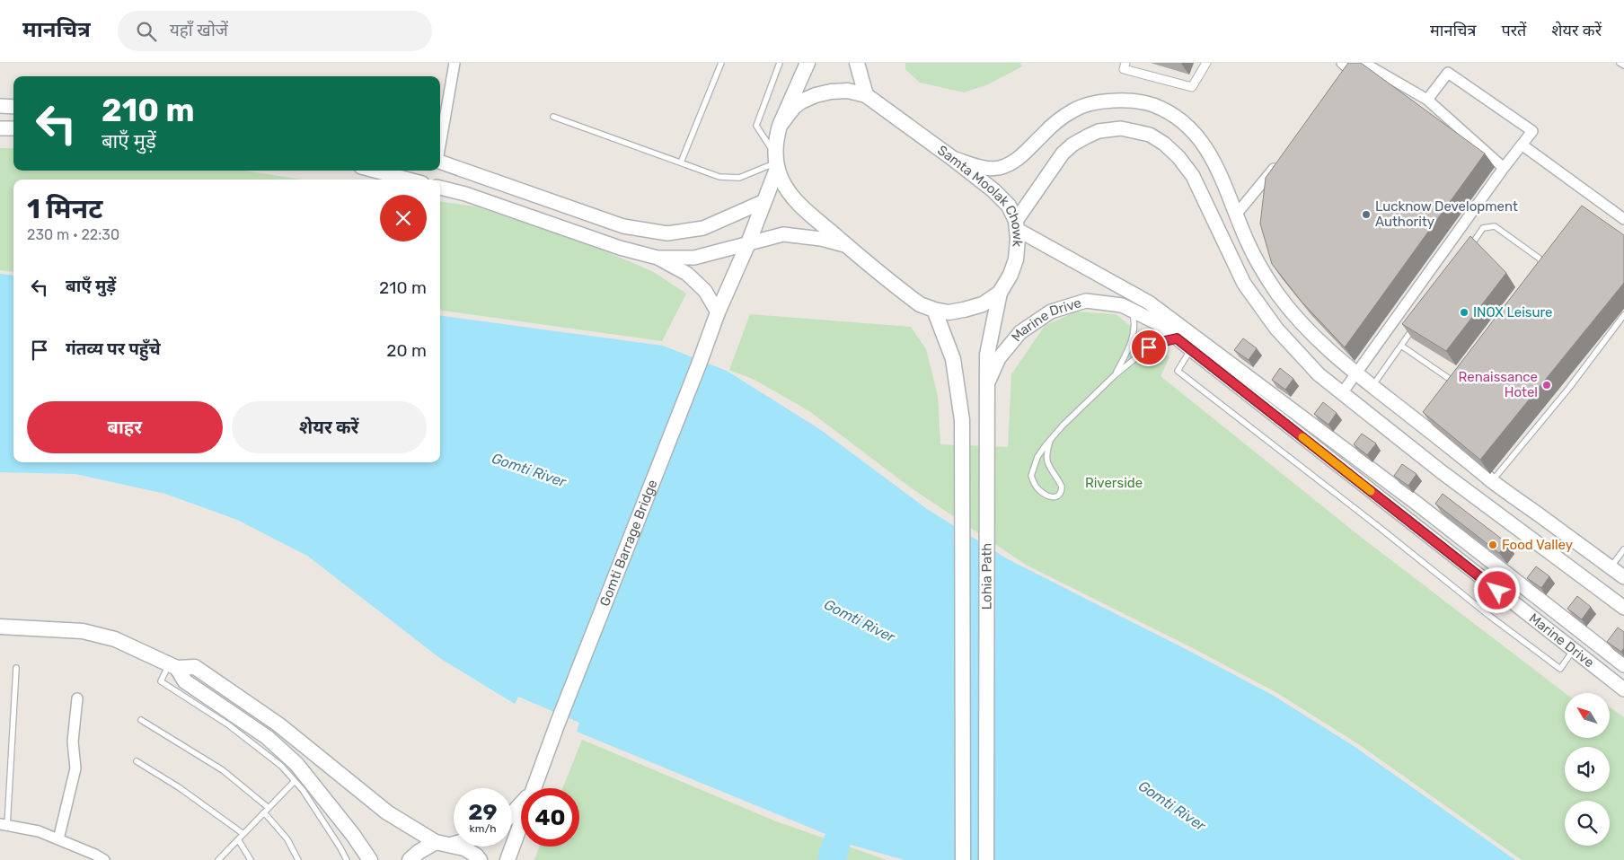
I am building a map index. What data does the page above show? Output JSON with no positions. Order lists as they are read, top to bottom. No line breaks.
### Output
{"streets":{"main road":["Samta Moolak Chowk","Gomti Barrage Bridge","Lohia Path"],"street":["Marine Drive"]},"crossings":[["Samta Moolak Chowk","Marine Drive"],["Samta Moolak Chowk","Gomti Barrage Bridge"],["Samta Moolak Chowk","Lohia Path"],["Marine Drive","Lohia Path"]],"water":["Gomti River"],"parks":["Riverside"],"places":["Lucknow Development Authority","INOX Leisure","Renaissance Hotel","Food Valley"],"north":"top left","page":{"header":"मानचित्र","search":"यहाँ खोजें","nav":["मानचित्र","परतें","शेयर करें"],"turn":["210 m","बाएँ मुड़ें"],"heading":["1 मिनट","230 m · 22:30"],"list":[{"name":"बाएँ मुड़ें","value":"210 m"},{"name":"गंतव्य पर पहुँचे","value":"20 m"}],"buttons":["बाहर","शेयर करें"],"speed":"29 km/h","limit":"40"}}
